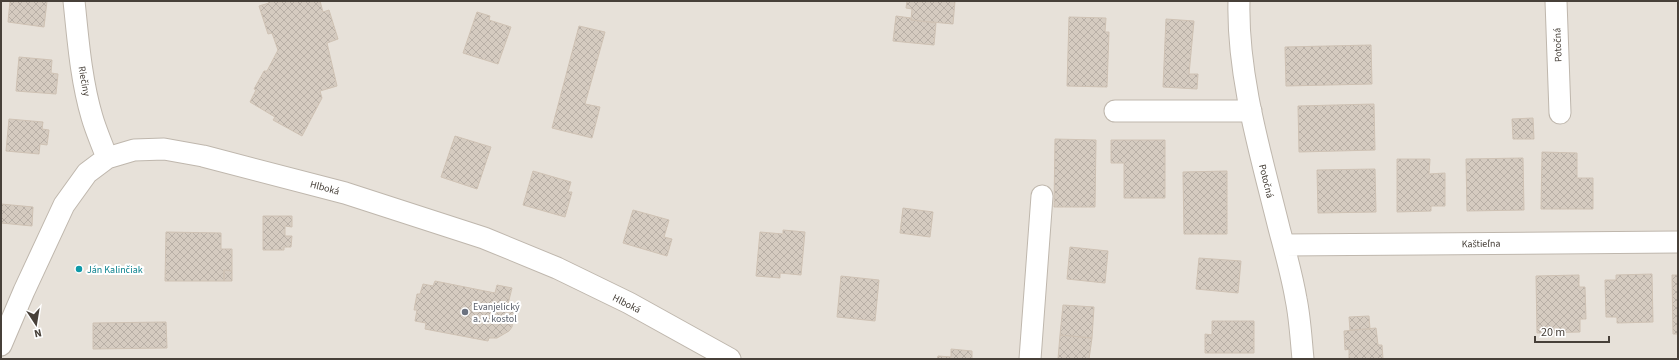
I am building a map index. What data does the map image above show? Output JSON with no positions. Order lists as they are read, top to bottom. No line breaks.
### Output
{"streets":{"street":["Potočná","Riečiny","Hlboká","Kaštieľna"]},"crossings":[["Potočná","Kaštieľna"],["Riečiny","Hlboká"]],"places":["Ján Kalinčiak","Evanjelický a. v. kostol"],"scale_bar":"20 m","north":"bottom"}
